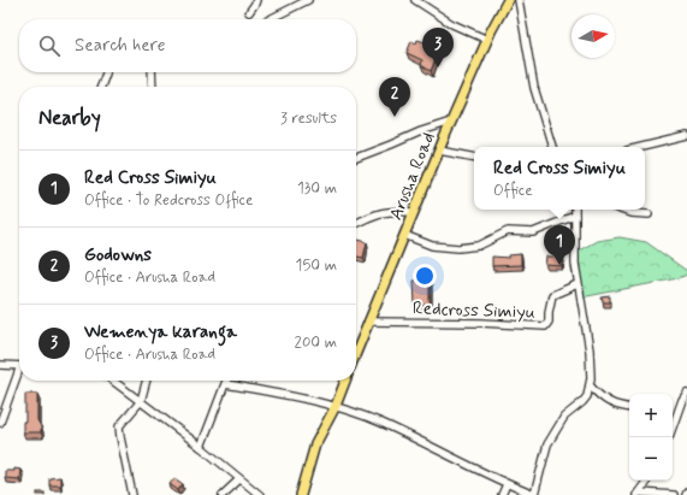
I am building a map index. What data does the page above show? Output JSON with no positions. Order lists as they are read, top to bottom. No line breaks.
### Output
{"streets":{"main road":["Arusha Road"],"street":["Redcross Simiyu"]},"crossings":[["Arusha Road","Redcross Simiyu"]],"north":"right","page":{"search":"Search here","pins":["3","2","1"],"heading":["Nearby","3 results"],"popup":["Red Cross Simiyu","Office"],"list":[{"mark":"1","name":"Red Cross Simiyu","note":"Office · To Redcross Office","value":"130 m"},{"mark":"2","name":"Godowns","note":"Office · Arusha Road","value":"150 m"},{"mark":"3","name":"Wemenya karanga","note":"Office · Arusha Road","value":"200 m"}],"map_buttons":["+","−"]}}
